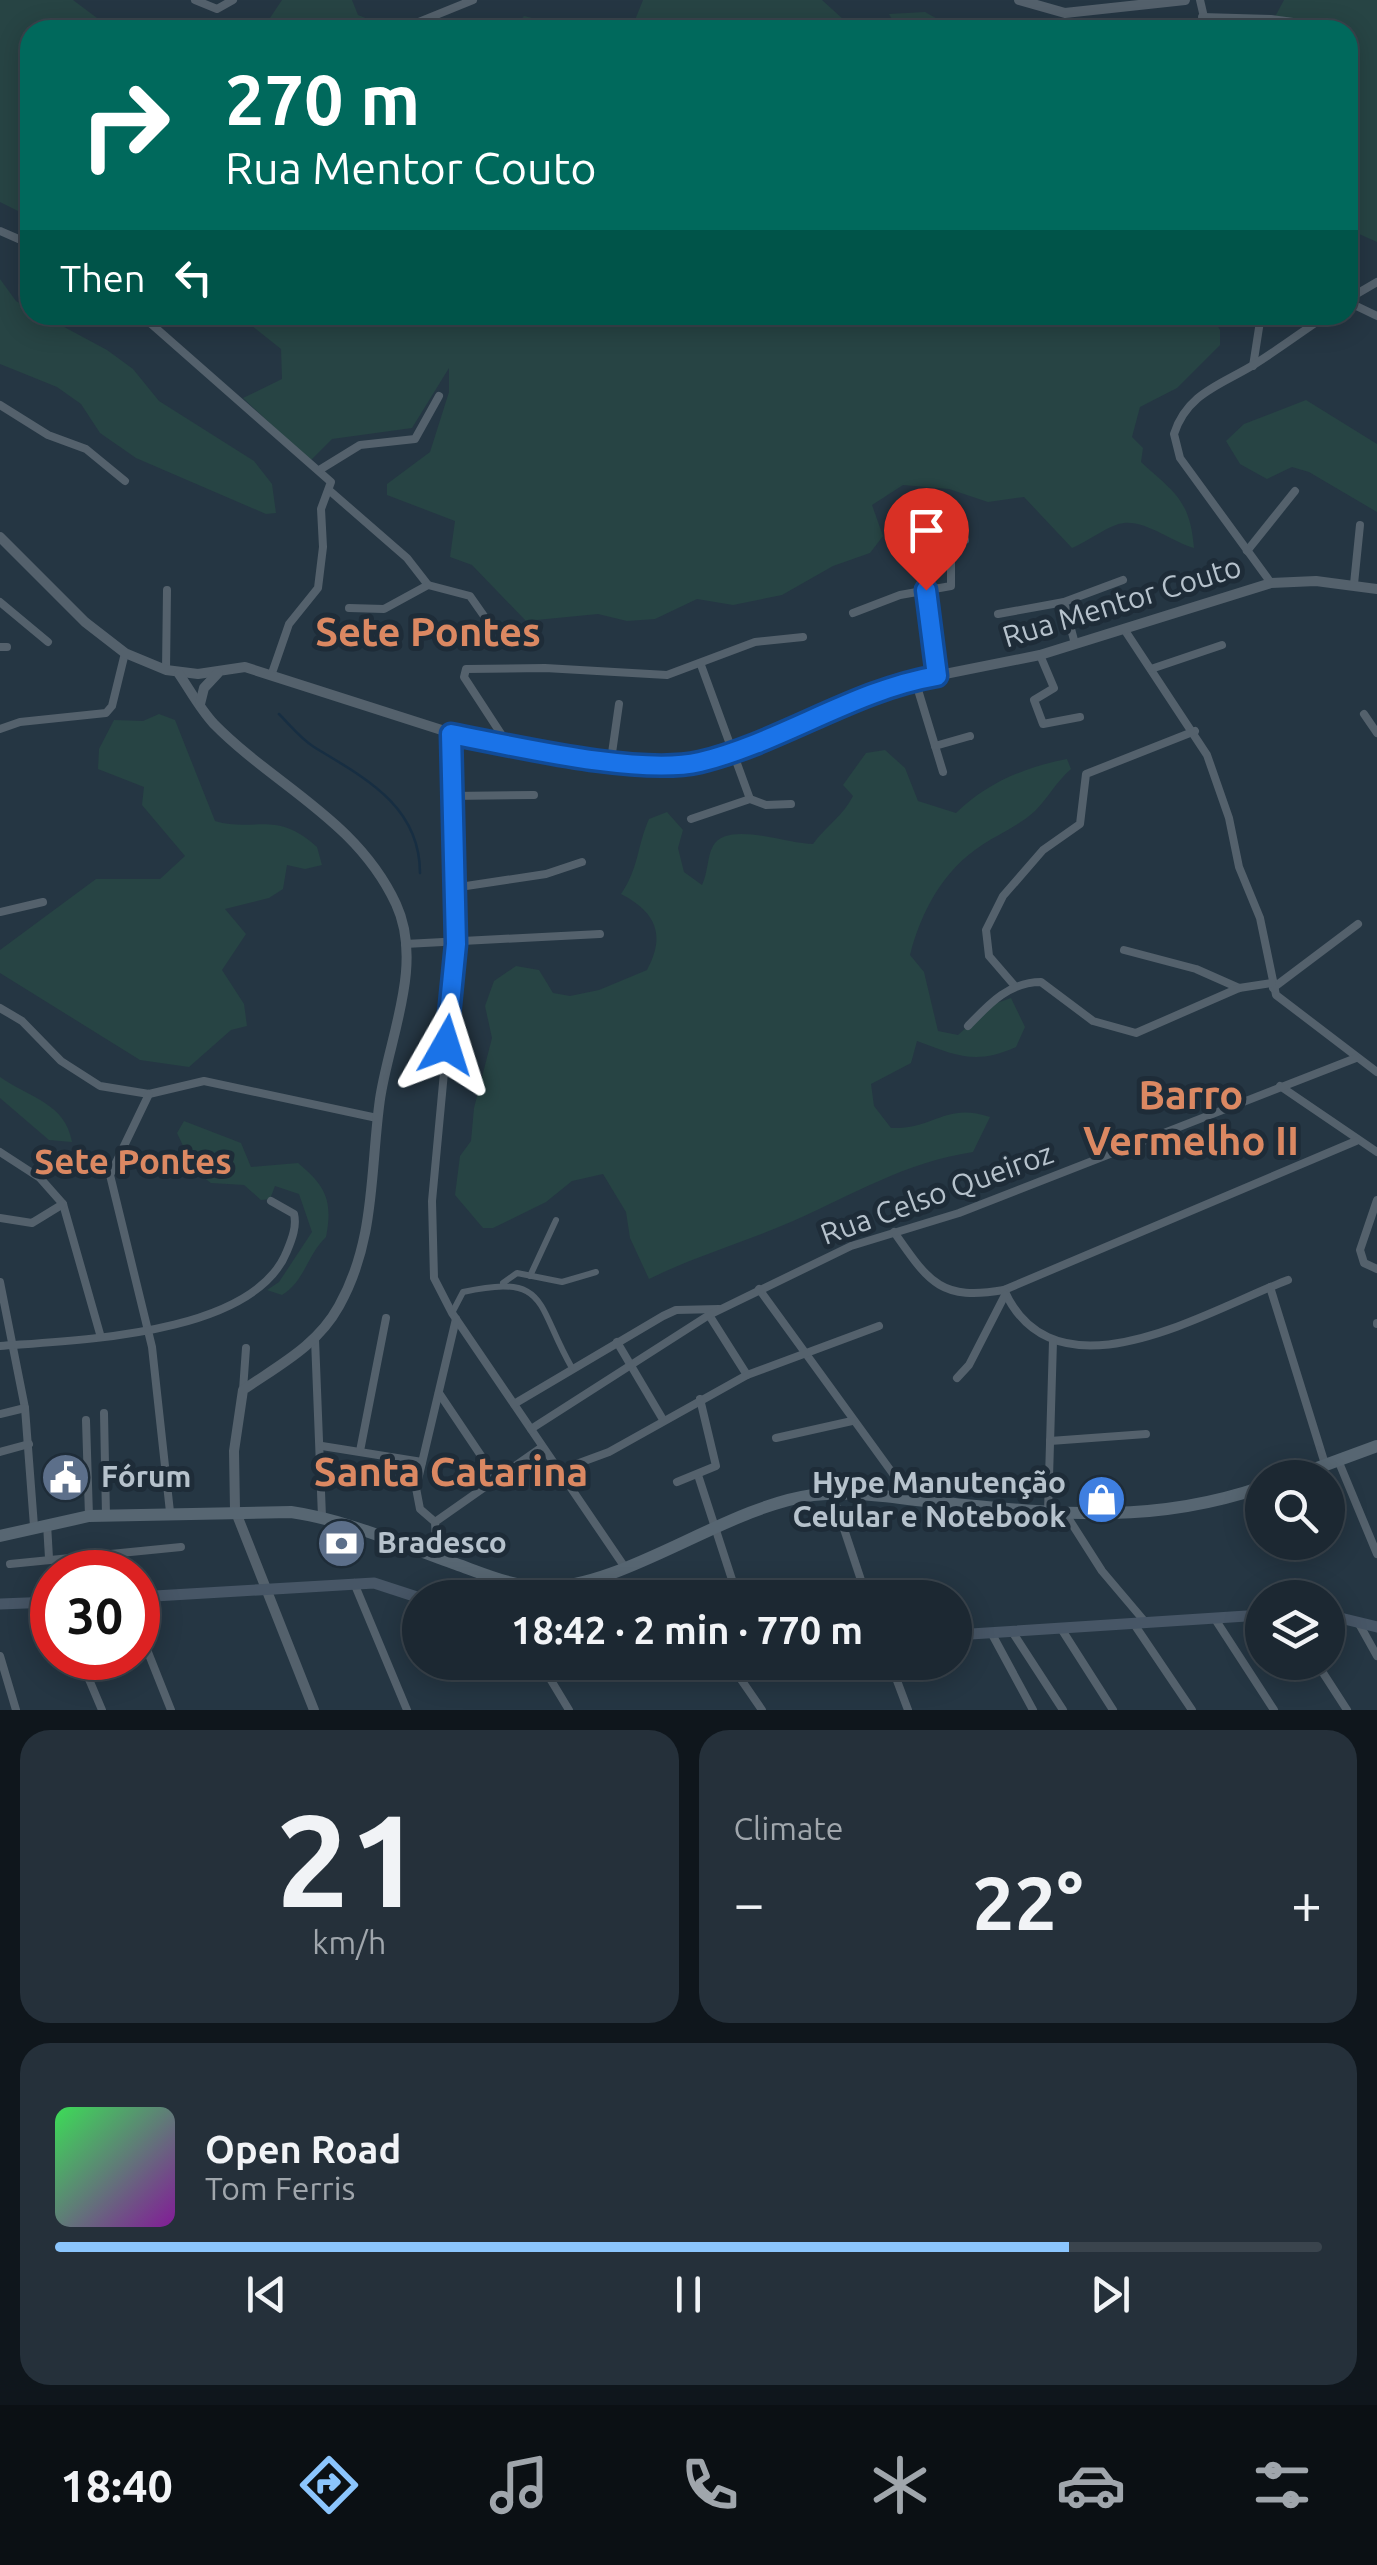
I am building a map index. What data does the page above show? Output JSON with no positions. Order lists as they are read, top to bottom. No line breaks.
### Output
{"streets":{"street":["Rua Mentor Couto","Rua Celso Queiroz"]},"districts":["Sete Pontes","Barro Vermelho II","Sete Pontes","Santa Catarina"],"places":{"public building":["Fórum"],"shop":["Hype Manutenção Celular e Notebook"],"bank":["Bradesco"]},"page":{"turn":["270 m","Rua Mentor Couto"],"then":"Then","limit":"30","trip":"18:42 · 2 min · 770 m","tile":[["21","km/h"],"Climate"],"heat":["−","22°","+"],"song":["Open Road","Tom Ferris"],"tabs":"18:40"}}
